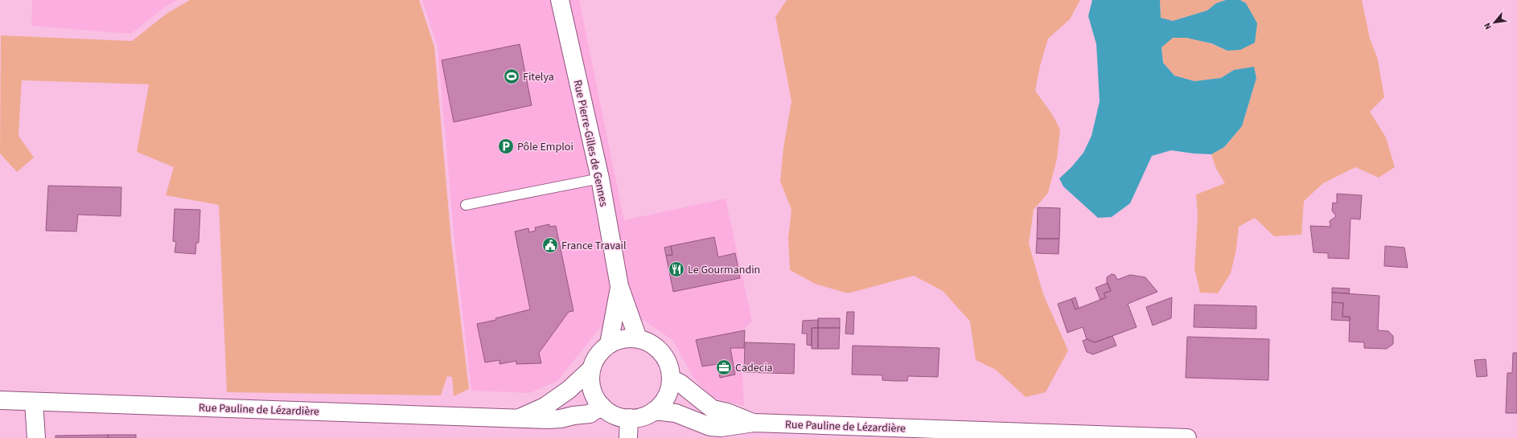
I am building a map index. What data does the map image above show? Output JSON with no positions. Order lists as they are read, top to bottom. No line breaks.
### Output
{"streets":{"main road":["Rue Pierre-Gilles de Gennes","Rue Pauline de Lézardière"]},"crossings":[["Rue Pierre-Gilles de Gennes","Rue Pauline de Lézardière"]],"places":{"sports":["Fitelya"],"parking":["Pôle Emploi"],"public building":["France Travail"],"restaurant":["Le Gourmandin"],"office":["Cadecia"]},"north":"bottom left"}
